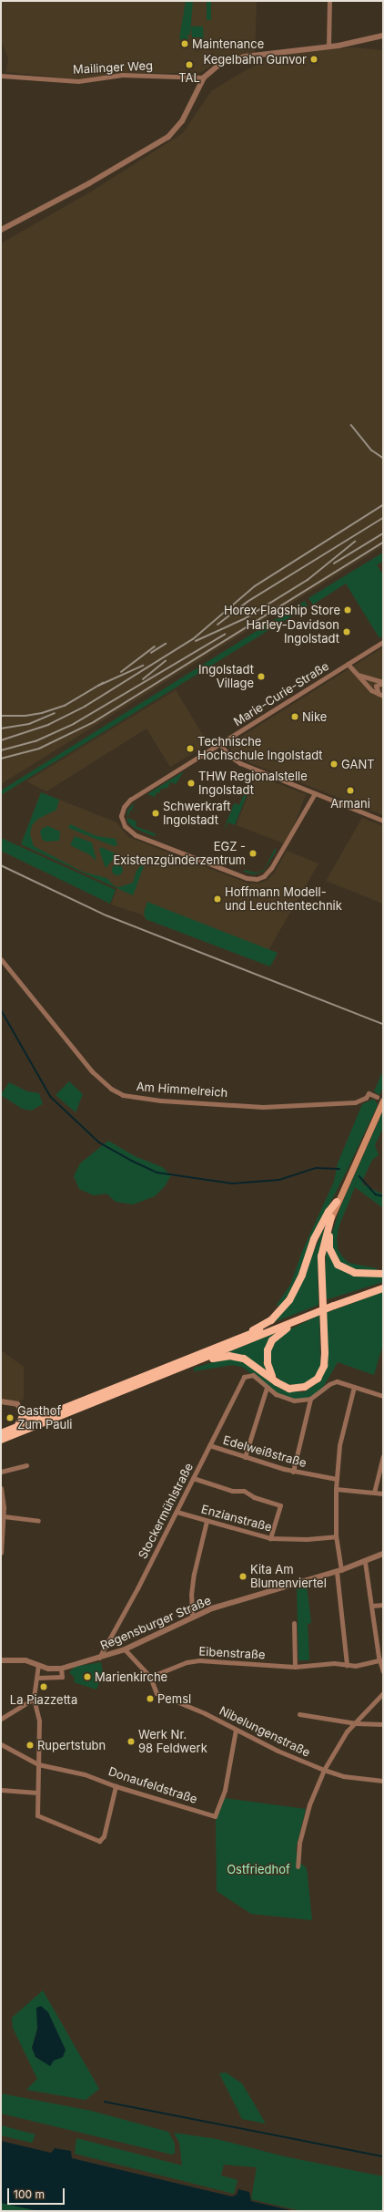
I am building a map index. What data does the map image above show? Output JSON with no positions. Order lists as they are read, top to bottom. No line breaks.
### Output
{"streets":{"street":["Mailinger Weg","Marie-Curie-Straße","Am Himmelreich","Edelweißstraße","Stockermühlstraße","Enzianstraße","Regensburger Straße","Eibenstraße","Nibelungenstraße","Donaufeldstraße"]},"crossings":[["Edelweißstraße","Stockermühlstraße"],["Stockermühlstraße","Enzianstraße"],["Stockermühlstraße","Regensburger Straße"],["Regensburger Straße","Nibelungenstraße"],["Eibenstraße","Nibelungenstraße"],["Nibelungenstraße","Donaufeldstraße"]],"parks":["Ostfriedhof"],"places":["Maintenance","Kegelbahn Gunvor","TAL","Horex Flagship Store","Harley-Davidson Ingolstadt","Ingolstadt Village","Nike","Technische Hochschule Ingolstadt","GANT","THW Regionalstelle Ingolstadt","Armani","Schwerkraft Ingolstadt","EGZ - Existenzgünderzentrum","Hoffmann Modell- und Leuchtentechnik","Gasthof Zum Pauli","Kita Am Blumenviertel","Marienkirche","La Piazzetta","Pemsl","Werk Nr. 98 Feldwerk","Rupertstubn"],"scale_bar":"100 m"}
